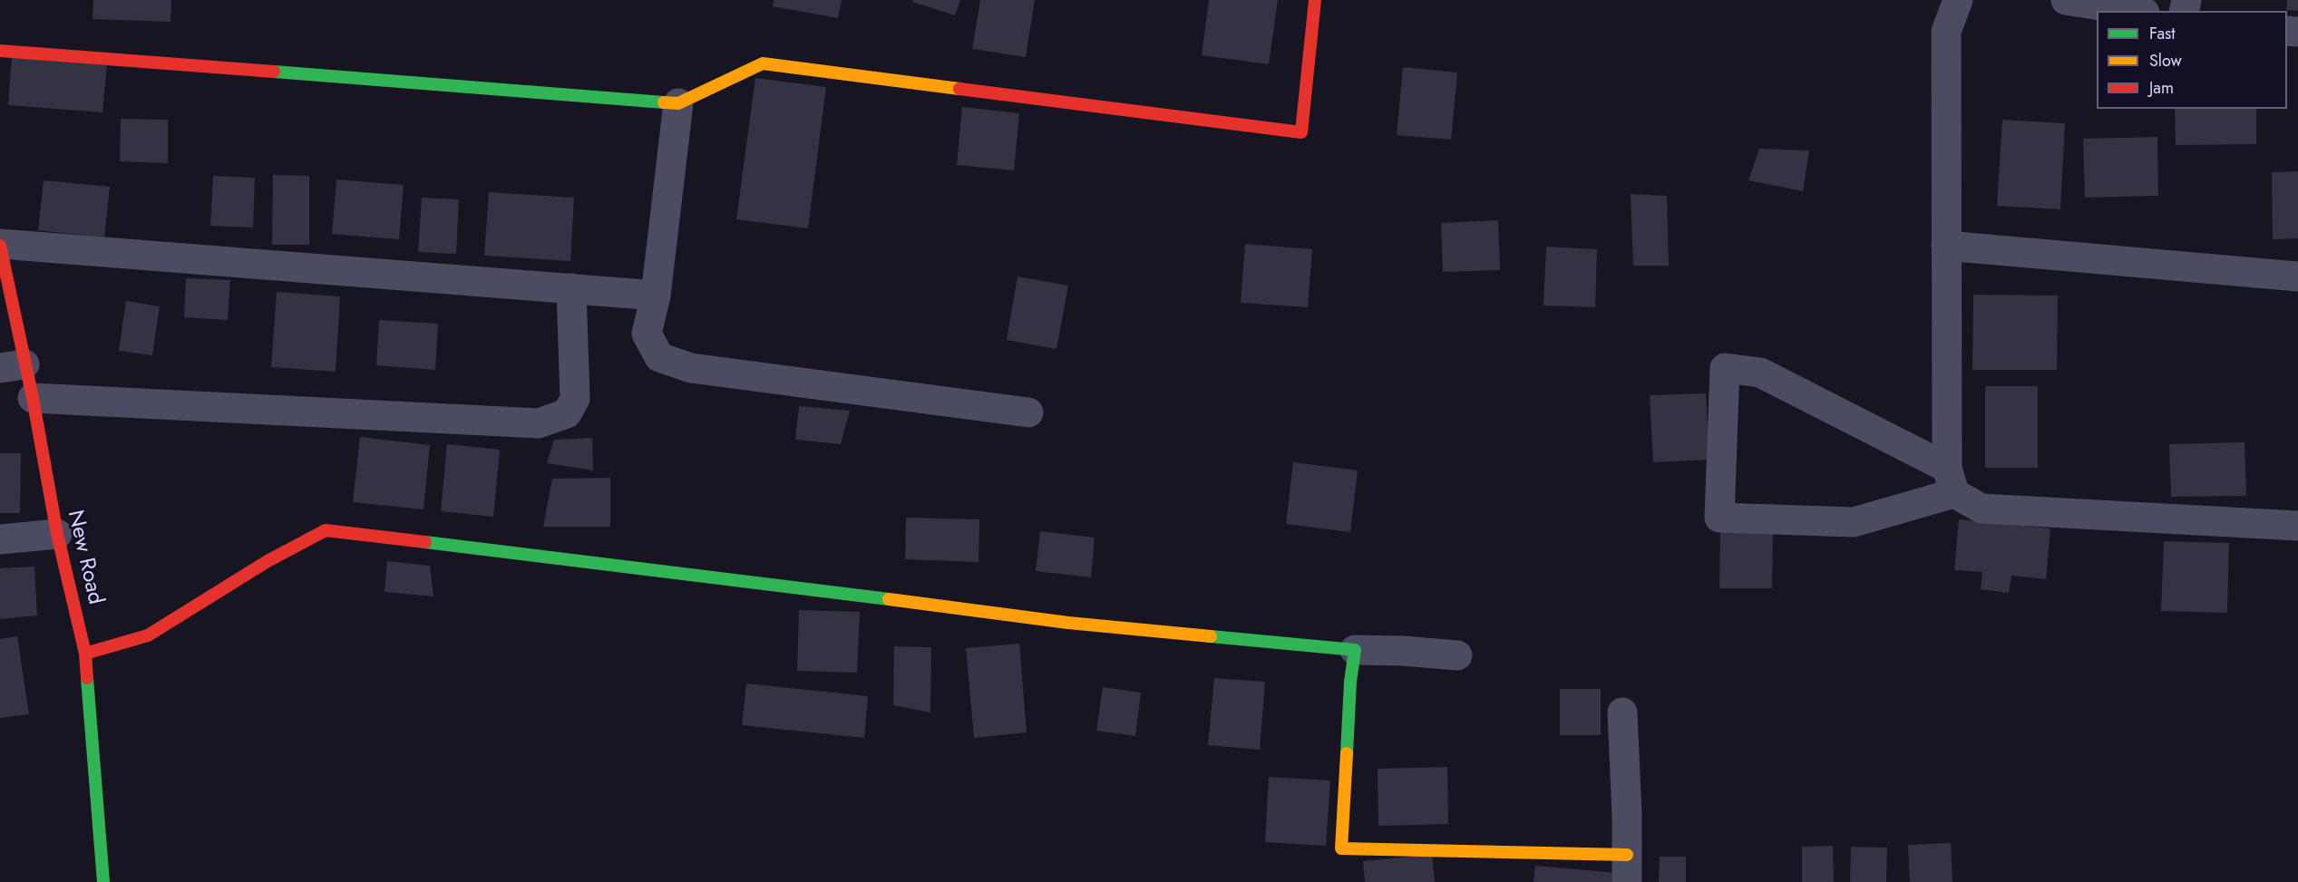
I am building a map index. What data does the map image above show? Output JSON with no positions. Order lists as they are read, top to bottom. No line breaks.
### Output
{"streets":{"street":["New Road"]},"legend":["Fast","Slow","Jam"]}
